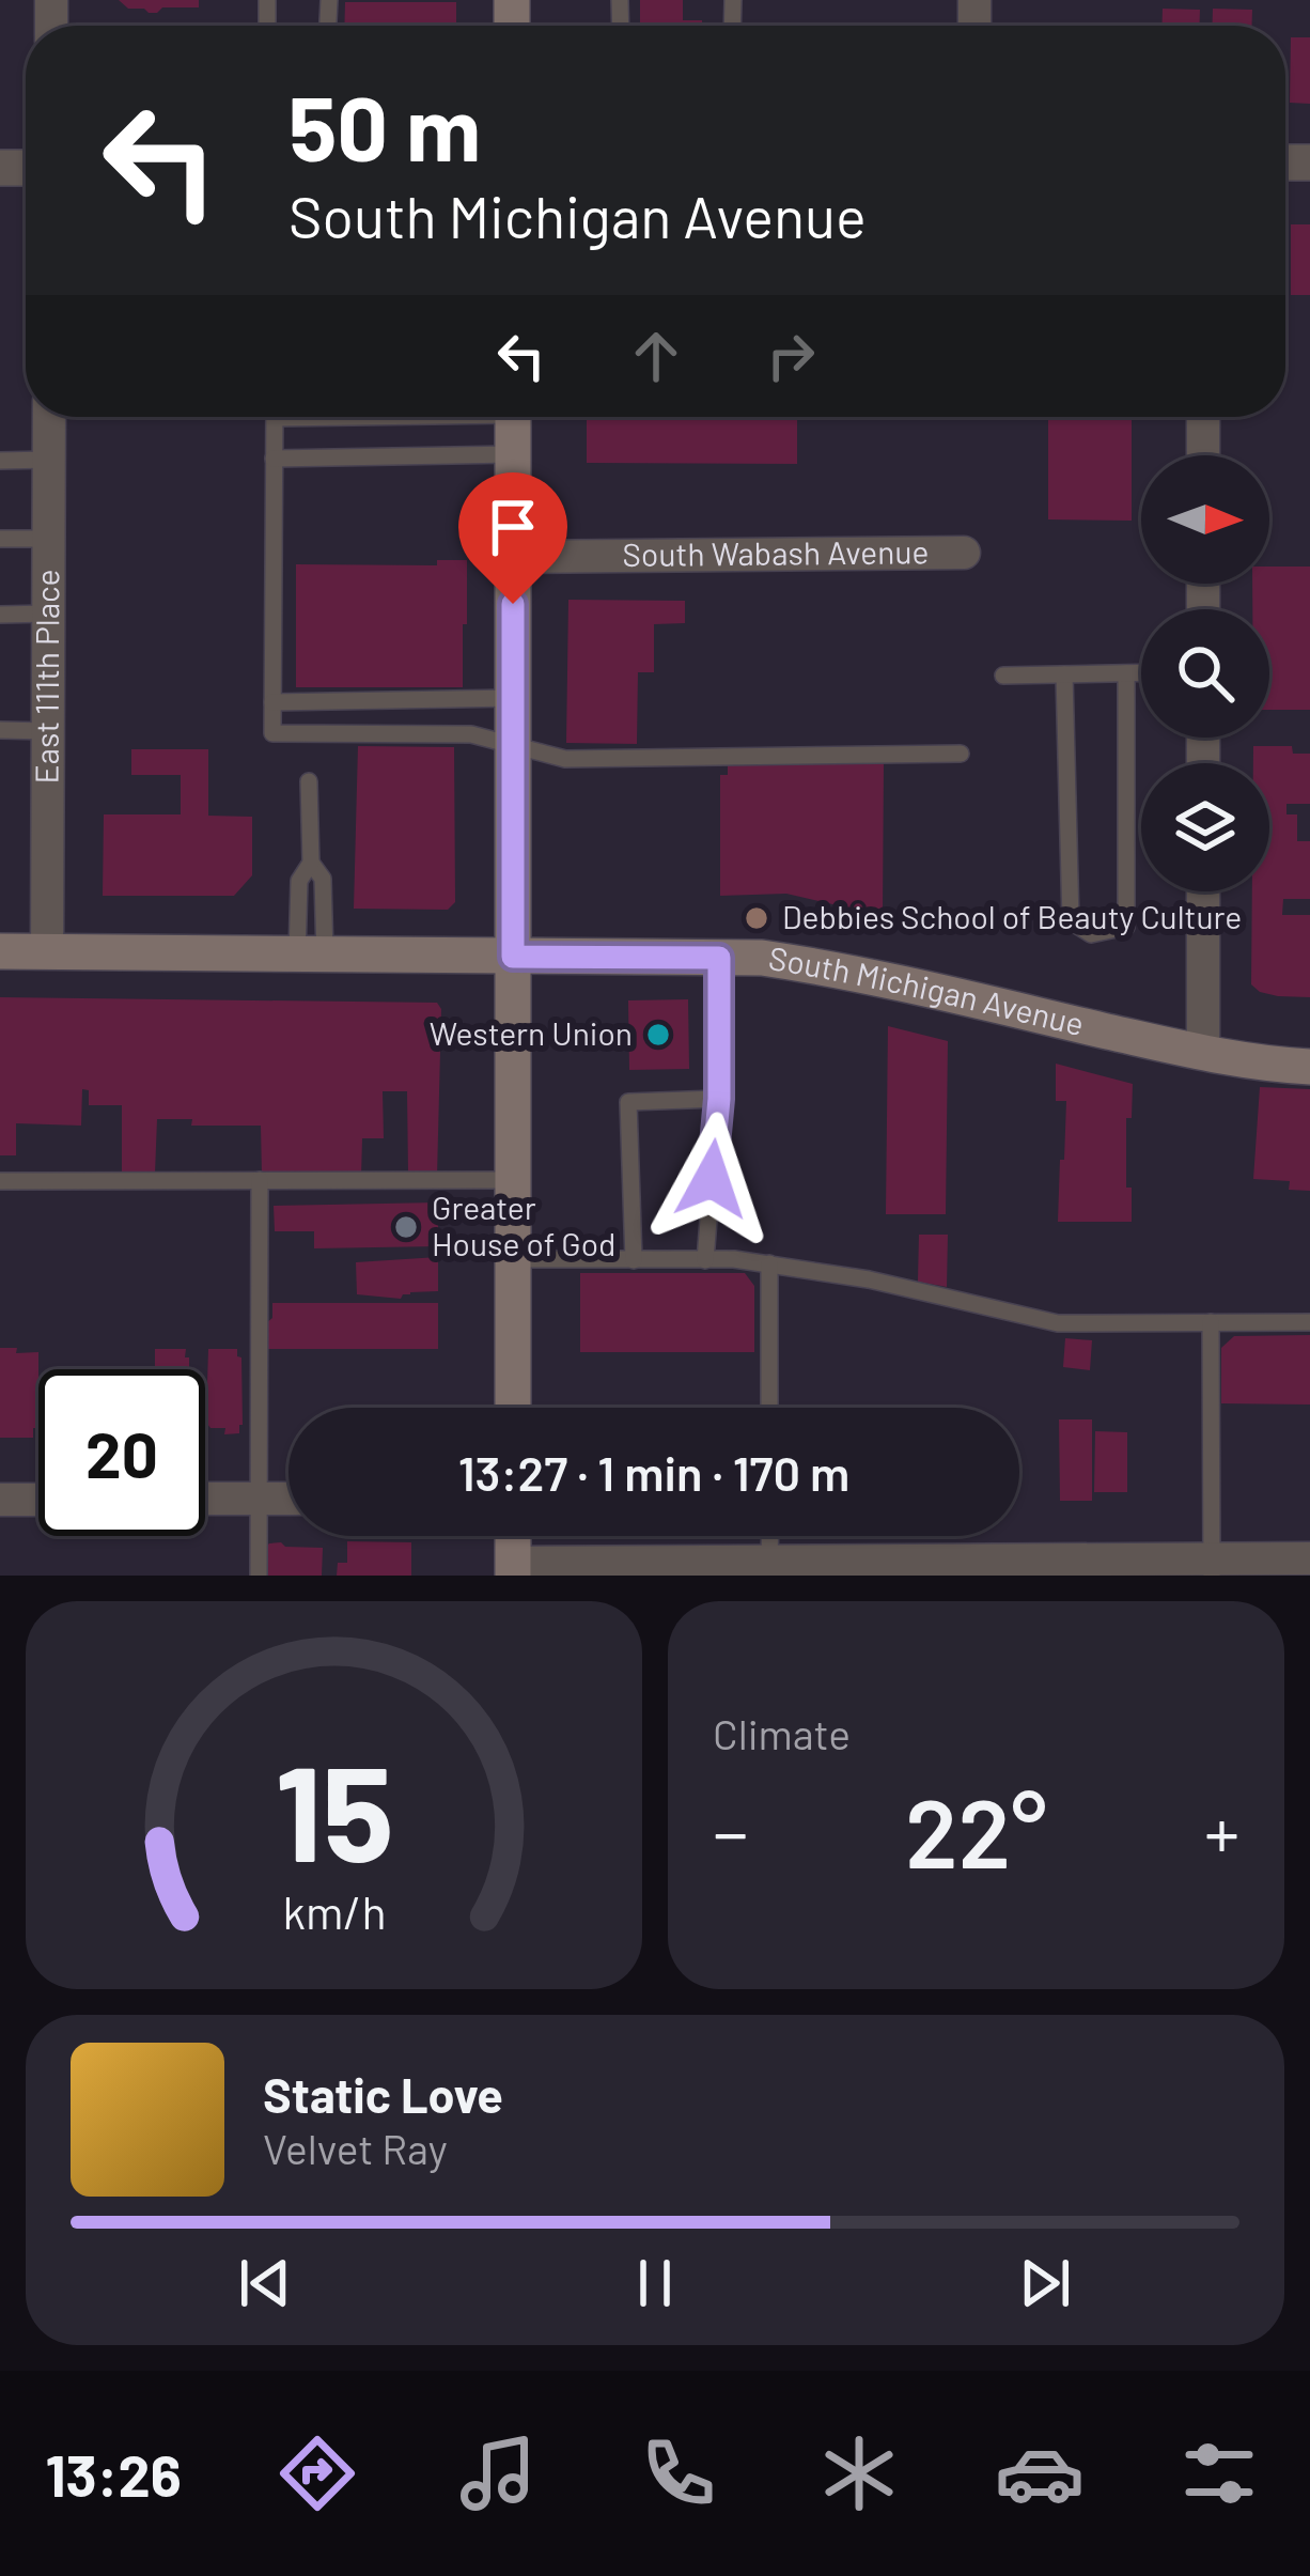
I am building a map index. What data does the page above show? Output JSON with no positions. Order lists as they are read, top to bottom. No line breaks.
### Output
{"streets":{"main road":["South Michigan Avenue"],"street":["South Wabash Avenue","East 111th Place"]},"crossings":[["East 111th Place","South Michigan Avenue"]],"places":["Debbies School of Beauty Culture","Western Union","Greater House of God"],"north":"right","page":{"turn":["50 m","South Michigan Avenue"],"limit":"20","trip":"13:27 · 1 min · 170 m","tile":"Climate","heat":["−","22°","+"],"song":["Static Love","Velvet Ray"],"tabs":"13:26","gauge":["15","km/h"]}}
